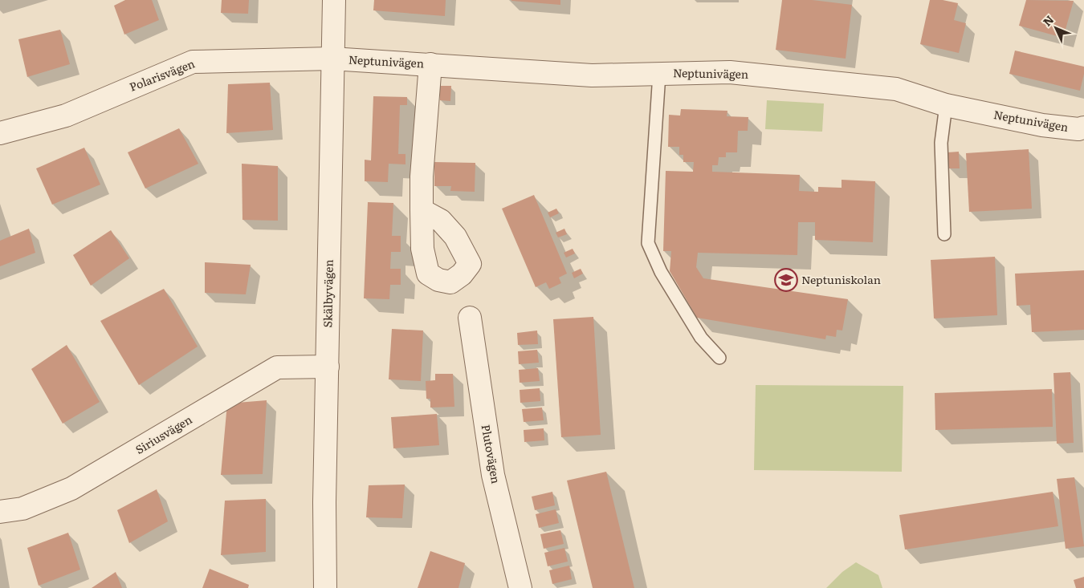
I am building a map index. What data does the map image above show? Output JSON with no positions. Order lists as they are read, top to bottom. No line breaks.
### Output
{"streets":{"street":["Neptunivägen","Polarisvägen","Skälbyvägen","Siriusvägen","Plutovägen"]},"crossings":[["Neptunivägen","Polarisvägen"],["Neptunivägen","Skälbyvägen"],["Polarisvägen","Skälbyvägen"],["Skälbyvägen","Siriusvägen"]],"places":{"school or university":["Neptuniskolan"]},"north":"top left"}
